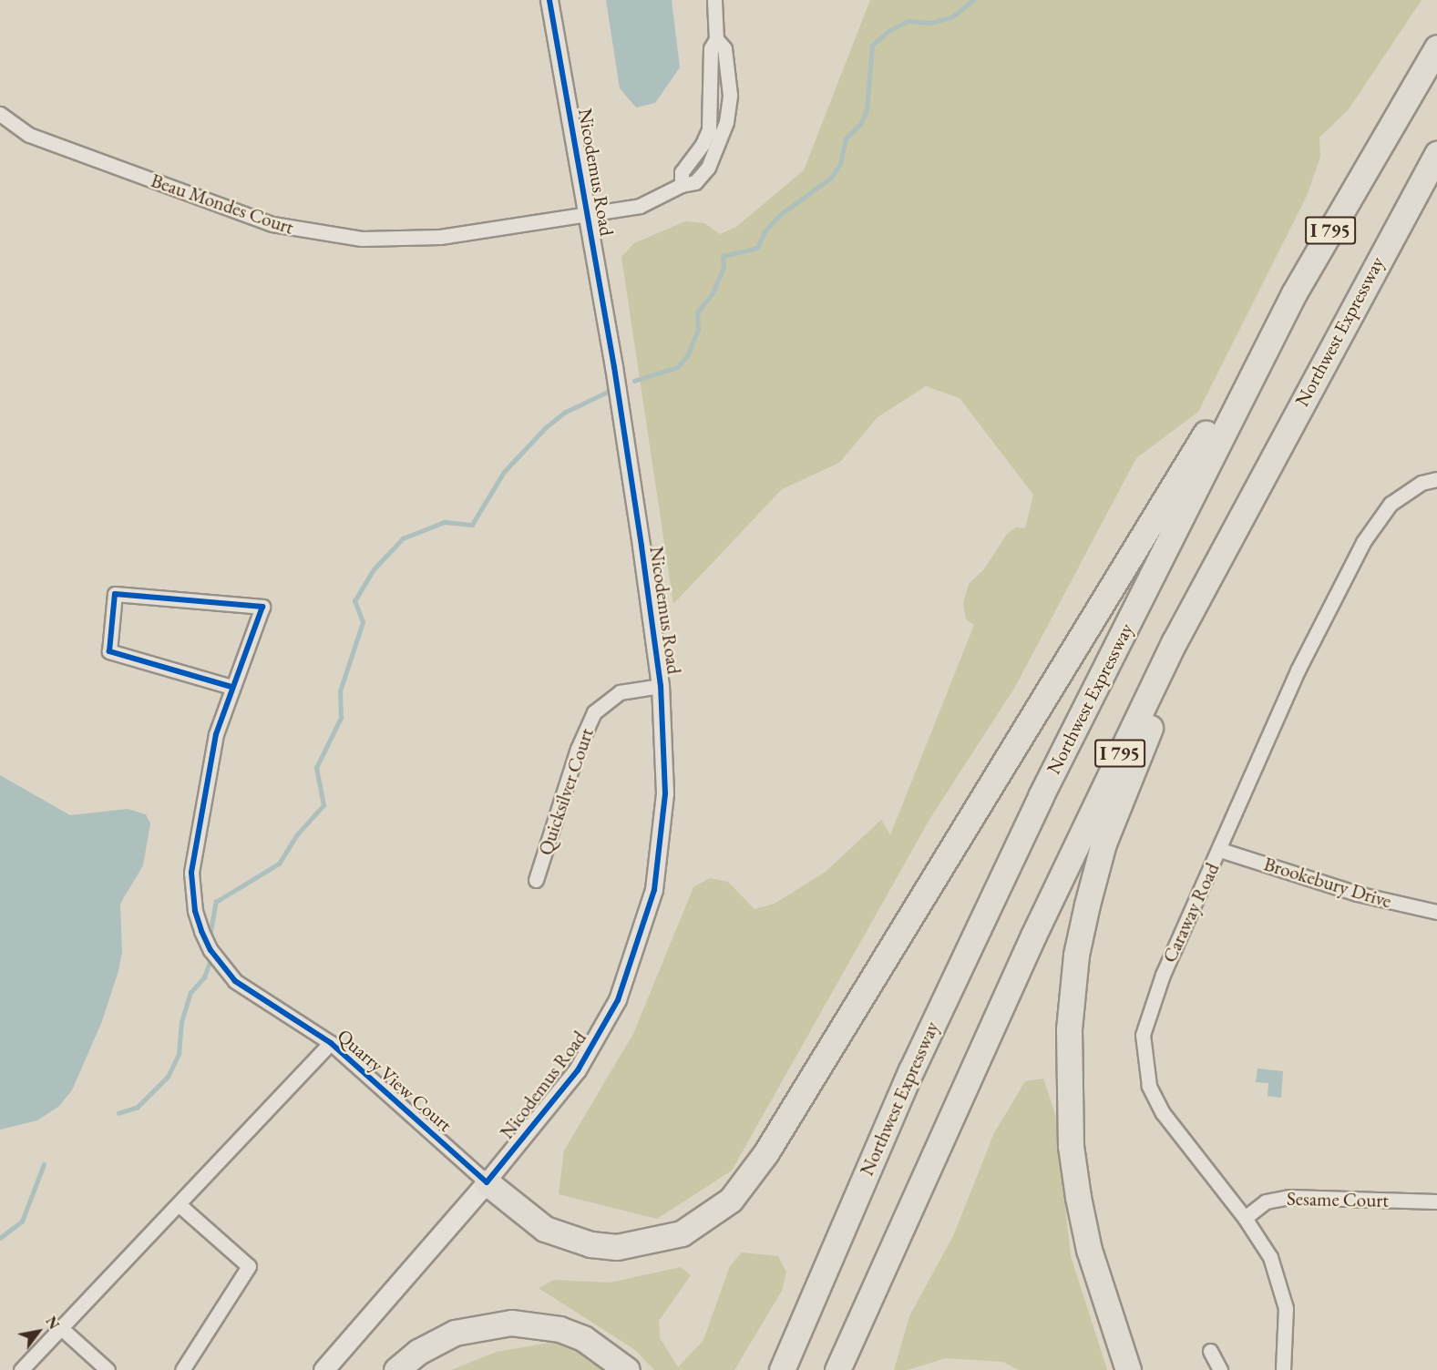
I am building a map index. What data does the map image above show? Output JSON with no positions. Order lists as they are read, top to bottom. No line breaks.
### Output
{"streets":{"highway":["I 795","Northwest Expressway"],"main road":["Nicodemus Road"],"street":["Beau Mondes Court","Quicksilver Court","Brookebury Drive","Caraway Road","Quarry View Court","Sesame Court"]},"crossings":[["Nicodemus Road","Beau Mondes Court"],["Nicodemus Road","Quicksilver Court"],["Nicodemus Road","Quarry View Court"],["Brookebury Drive","Caraway Road"],["Caraway Road","Sesame Court"]],"north":"top right"}
